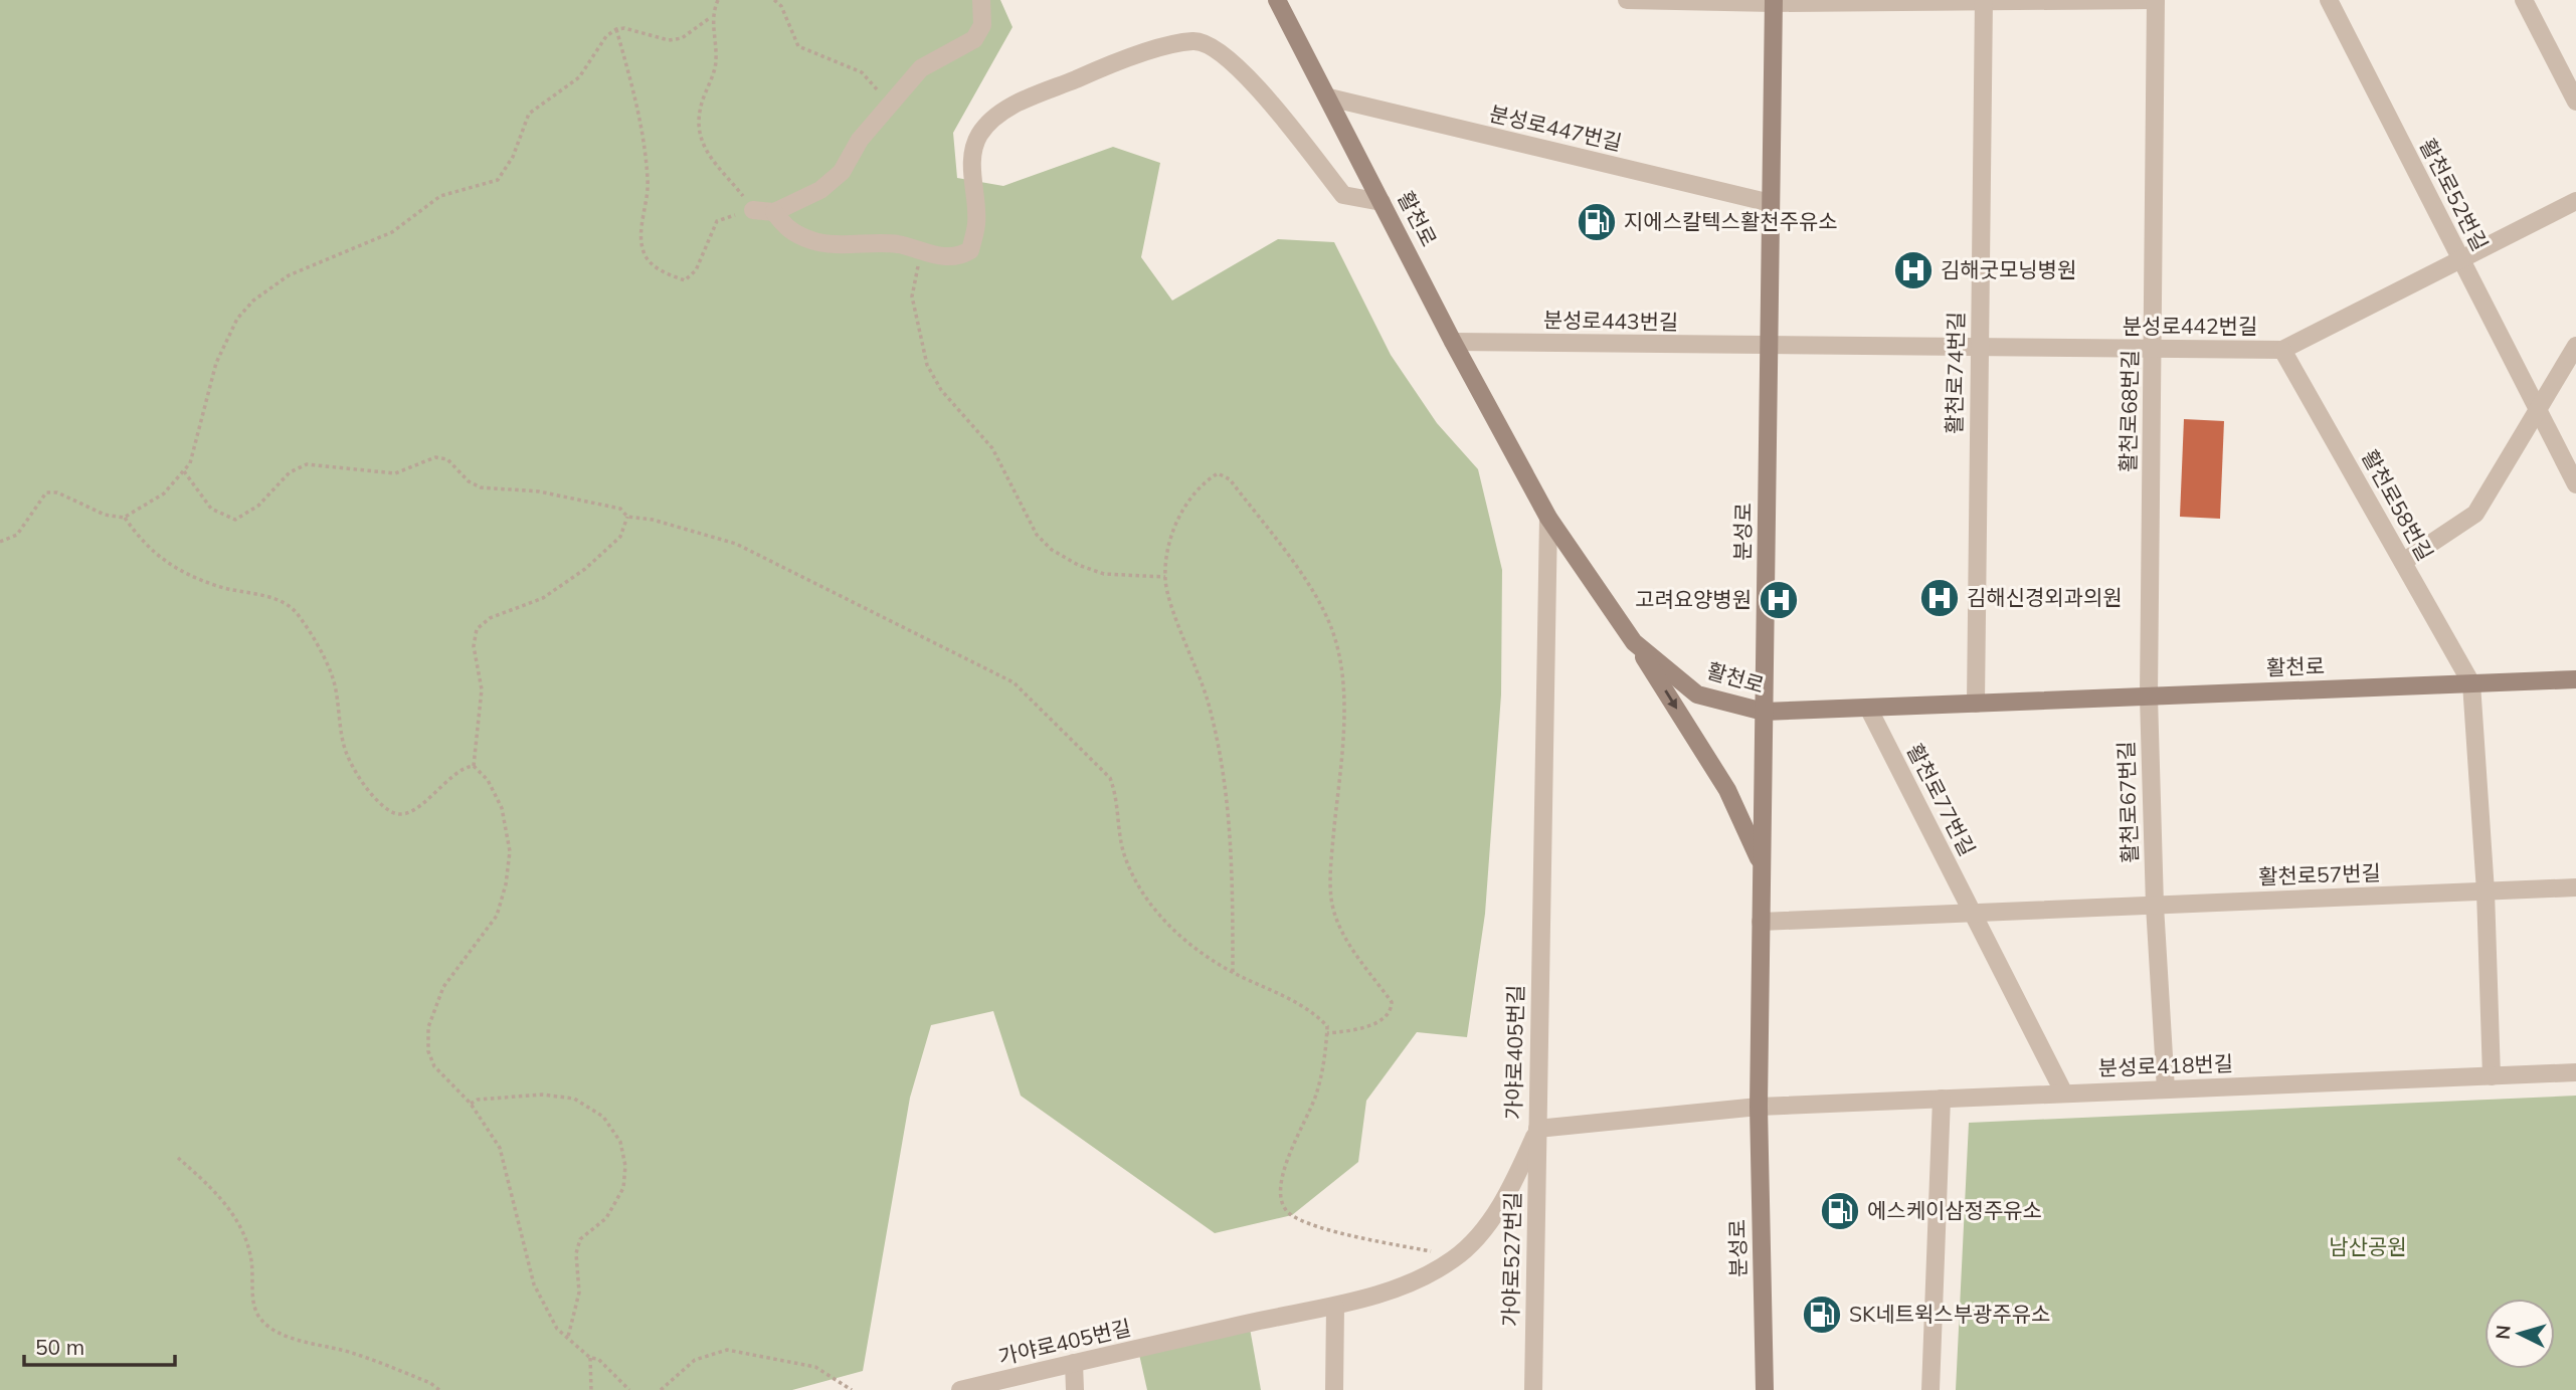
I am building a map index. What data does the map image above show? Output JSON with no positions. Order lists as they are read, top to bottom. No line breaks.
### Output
{"streets":{"street":["분성로447번길","활천로52번길","활천로","분성로443번길","분성로442번길","활천로74번길","활천로68번길","활천로58번길","분성로","활천로77번길","활천로67번길","활천로57번길","가야로405번길","분성로418번길","가야로527번길"]},"crossings":[["분성로447번길","활천로"],["분성로447번길","분성로"],["활천로52번길","분성로442번길"],["활천로","분성로443번길"],["활천로","활천로74번길"],["활천로","활천로68번길"],["활천로","활천로58번길"],["활천로","분성로"],["활천로","활천로77번길"],["활천로","활천로67번길"],["활천로","가야로405번길"],["분성로443번길","분성로442번길"],["분성로443번길","분성로"],["분성로442번길","활천로74번길"],["분성로442번길","활천로68번길"],["분성로442번길","활천로58번길"],["분성로442번길","분성로"],["활천로68번길","활천로67번길"],["분성로","분성로418번길"],["활천로77번길","분성로418번길"],["활천로67번길","활천로57번길"],["활천로67번길","분성로418번길"],["가야로405번길","가야로527번길"]],"parks":["남산공원"],"places":{"fuel station":["지에스칼텍스활천주유소","에스케이삼정주유소","SK네트윅스부광주유소"],"hospital":["김해굿모닝병원","김해신경외과의원","고려요양병원"]},"scale_bar":"50 m","north":"left"}
